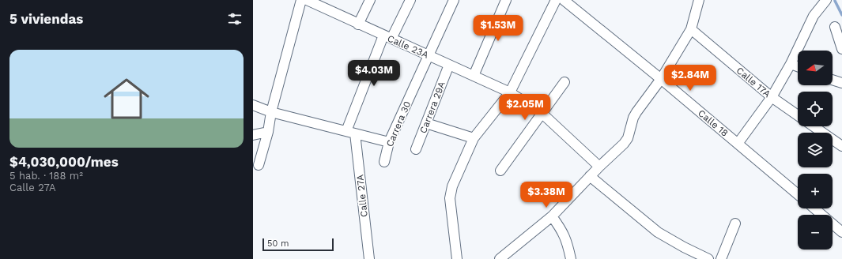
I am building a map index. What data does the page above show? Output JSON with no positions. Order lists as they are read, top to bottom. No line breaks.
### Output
{"streets":{"street":["Calle 23A","Calle 17A","Carrera 29A","Calle 18","Carrera 30","Calle 27A"]},"crossings":[["Calle 23A","Carrera 29A"],["Calle 23A","Carrera 30"],["Calle 23A","Calle 27A"]],"scale_bar":"50 m","north":"left","page":{"heading":"5 viviendas","price":["$1.53M","$4.03M","$2.84M","$2.05M","$3.38M"],"list":[{"name":"$4,030,000/mes","note":"5 hab. · 188 m² · Calle 27A"}],"map_buttons":["+","−"],"scale":"50 m"}}
